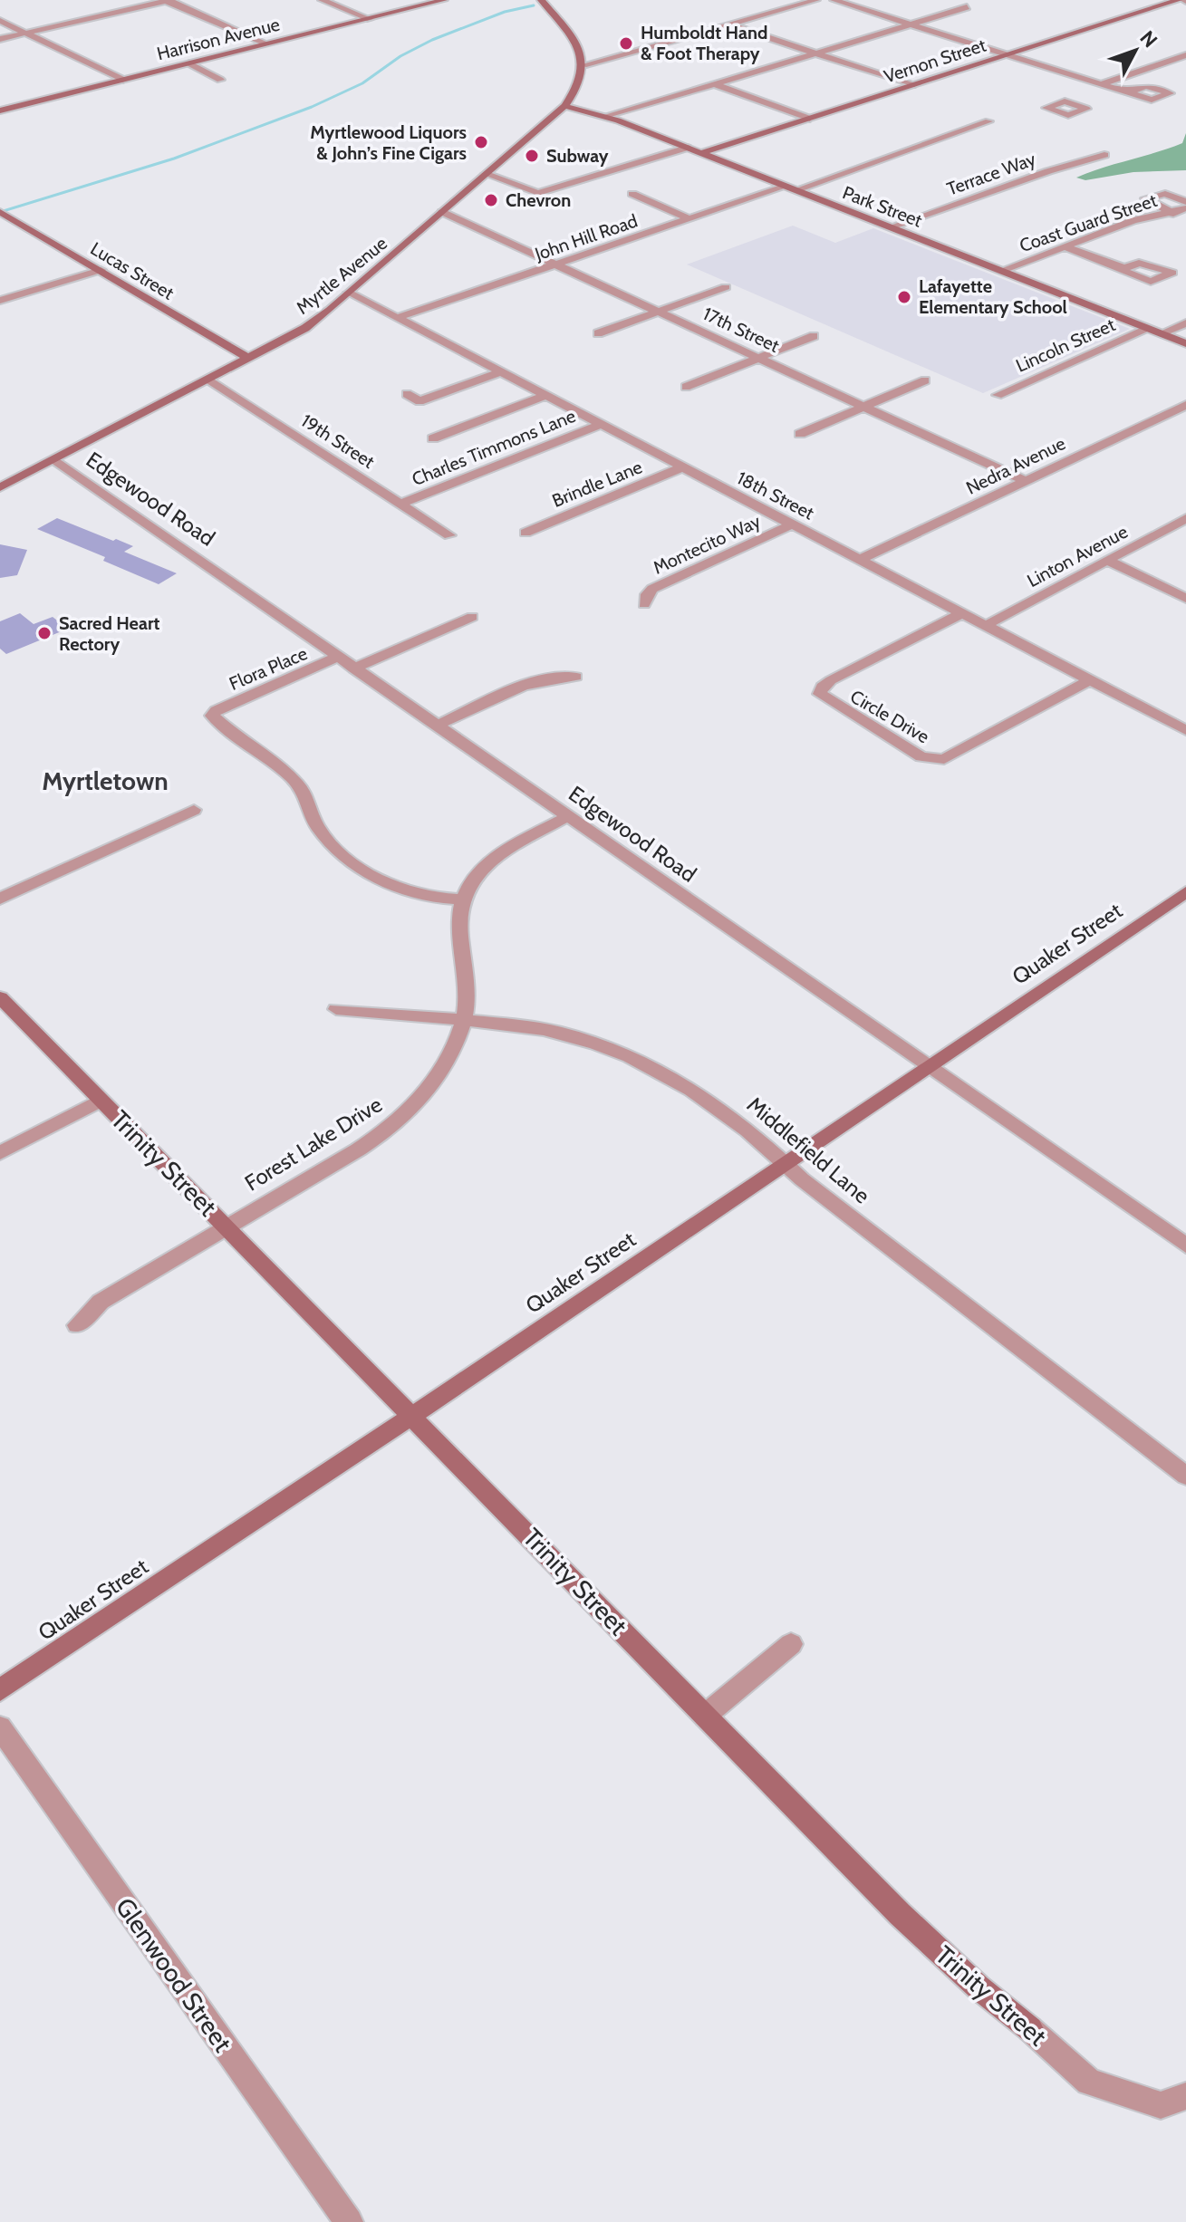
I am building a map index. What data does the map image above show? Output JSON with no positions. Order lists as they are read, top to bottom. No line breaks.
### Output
{"streets":{"street":["Harrison Avenue","Vernon Street","Terrace Way","Park Street","Coast Guard Street","John Hill Road","Lucas Street","Myrtle Avenue","17th Street","Lincoln Street","19th Street","Charles Timmons Lane","Nedra Avenue","Brindle Lane","18th Street","Edgewood Road","Montecito Way","Linton Avenue","Flora Place","Circle Drive","Quaker Street","Forest Lake Drive","Middlefield Lane","Trinity Street","Glenwood Street"]},"crossings":[["Vernon Street","Park Street"],["Terrace Way","Park Street"],["Park Street","Coast Guard Street"],["Park Street","John Hill Road"],["Park Street","Myrtle Avenue"],["Park Street","Lincoln Street"],["John Hill Road","17th Street"],["John Hill Road","18th Street"],["Lucas Street","Myrtle Avenue"],["Myrtle Avenue","17th Street"],["Myrtle Avenue","19th Street"],["Myrtle Avenue","18th Street"],["Myrtle Avenue","Edgewood Road"],["17th Street","Nedra Avenue"],["19th Street","Charles Timmons Lane"],["Charles Timmons Lane","18th Street"],["Nedra Avenue","18th Street"],["Brindle Lane","18th Street"],["18th Street","Montecito Way"],["18th Street","Linton Avenue"],["18th Street","Circle Drive"],["Edgewood Road","Flora Place"],["Edgewood Road","Quaker Street"],["Flora Place","Forest Lake Drive"],["Quaker Street","Middlefield Lane"],["Quaker Street","Trinity Street"],["Forest Lake Drive","Middlefield Lane"],["Forest Lake Drive","Trinity Street"]],"districts":["Myrtletown"],"places":["Humboldt Hand & Foot Therapy","Myrtlewood Liquors & John’s Fine Cigars","Subway","Chevron","Lafayette Elementary School","Sacred Heart Rectory"],"north":"top right"}
